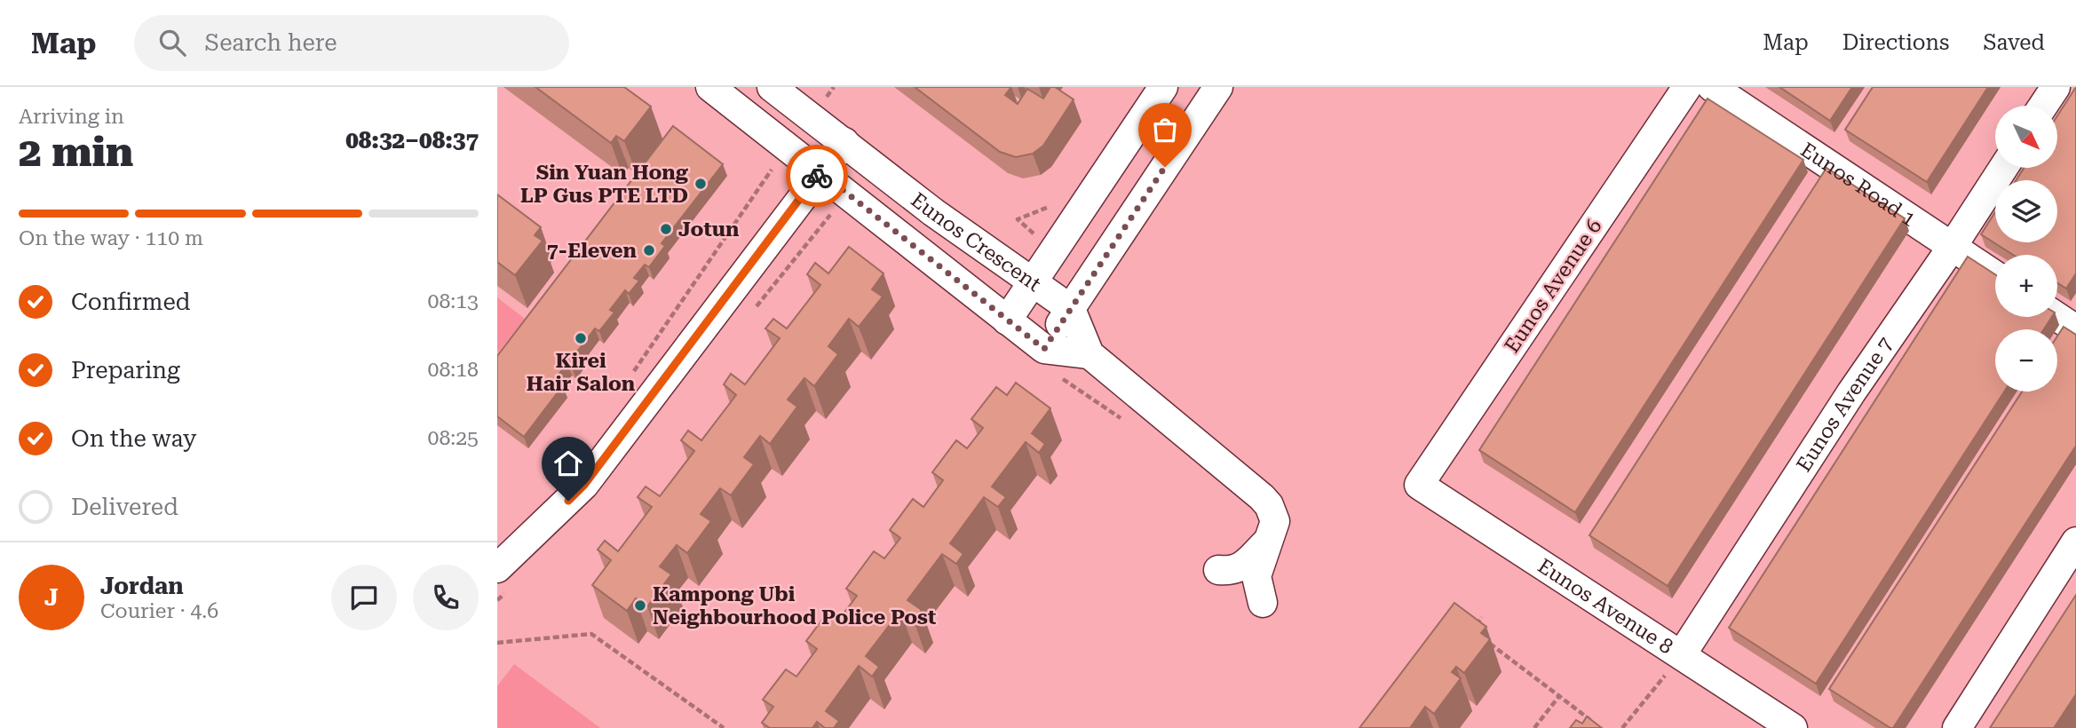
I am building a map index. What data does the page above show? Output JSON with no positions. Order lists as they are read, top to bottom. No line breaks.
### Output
{"streets":{"street":["Eunos Road 1","Eunos Crescent","Eunos Avenue 6","Eunos Avenue 7","Eunos Avenue 8"]},"crossings":[["Eunos Road 1","Eunos Avenue 7"],["Eunos Avenue 6","Eunos Avenue 8"],["Eunos Avenue 7","Eunos Avenue 8"]],"places":["Sin Yuan Hong LP Gus PTE LTD","Jotun","7-Eleven","Kirei Hair Salon","Kampong Ubi Neighbourhood Police Post"],"north":"bottom right","page":{"header":"Map","search":"Search here","nav":["Map","Directions","Saved"],"heading":["2 min","Arriving in","08:32–08:37"],"panel":["Jordan","Courier · 4.6"],"map_buttons":["+","−"],"bar":"On the way · 110 m","list":[["Confirmed","08:13"],["Preparing","08:18"],["On the way","08:25"],"Delivered"],"round":"J"}}
